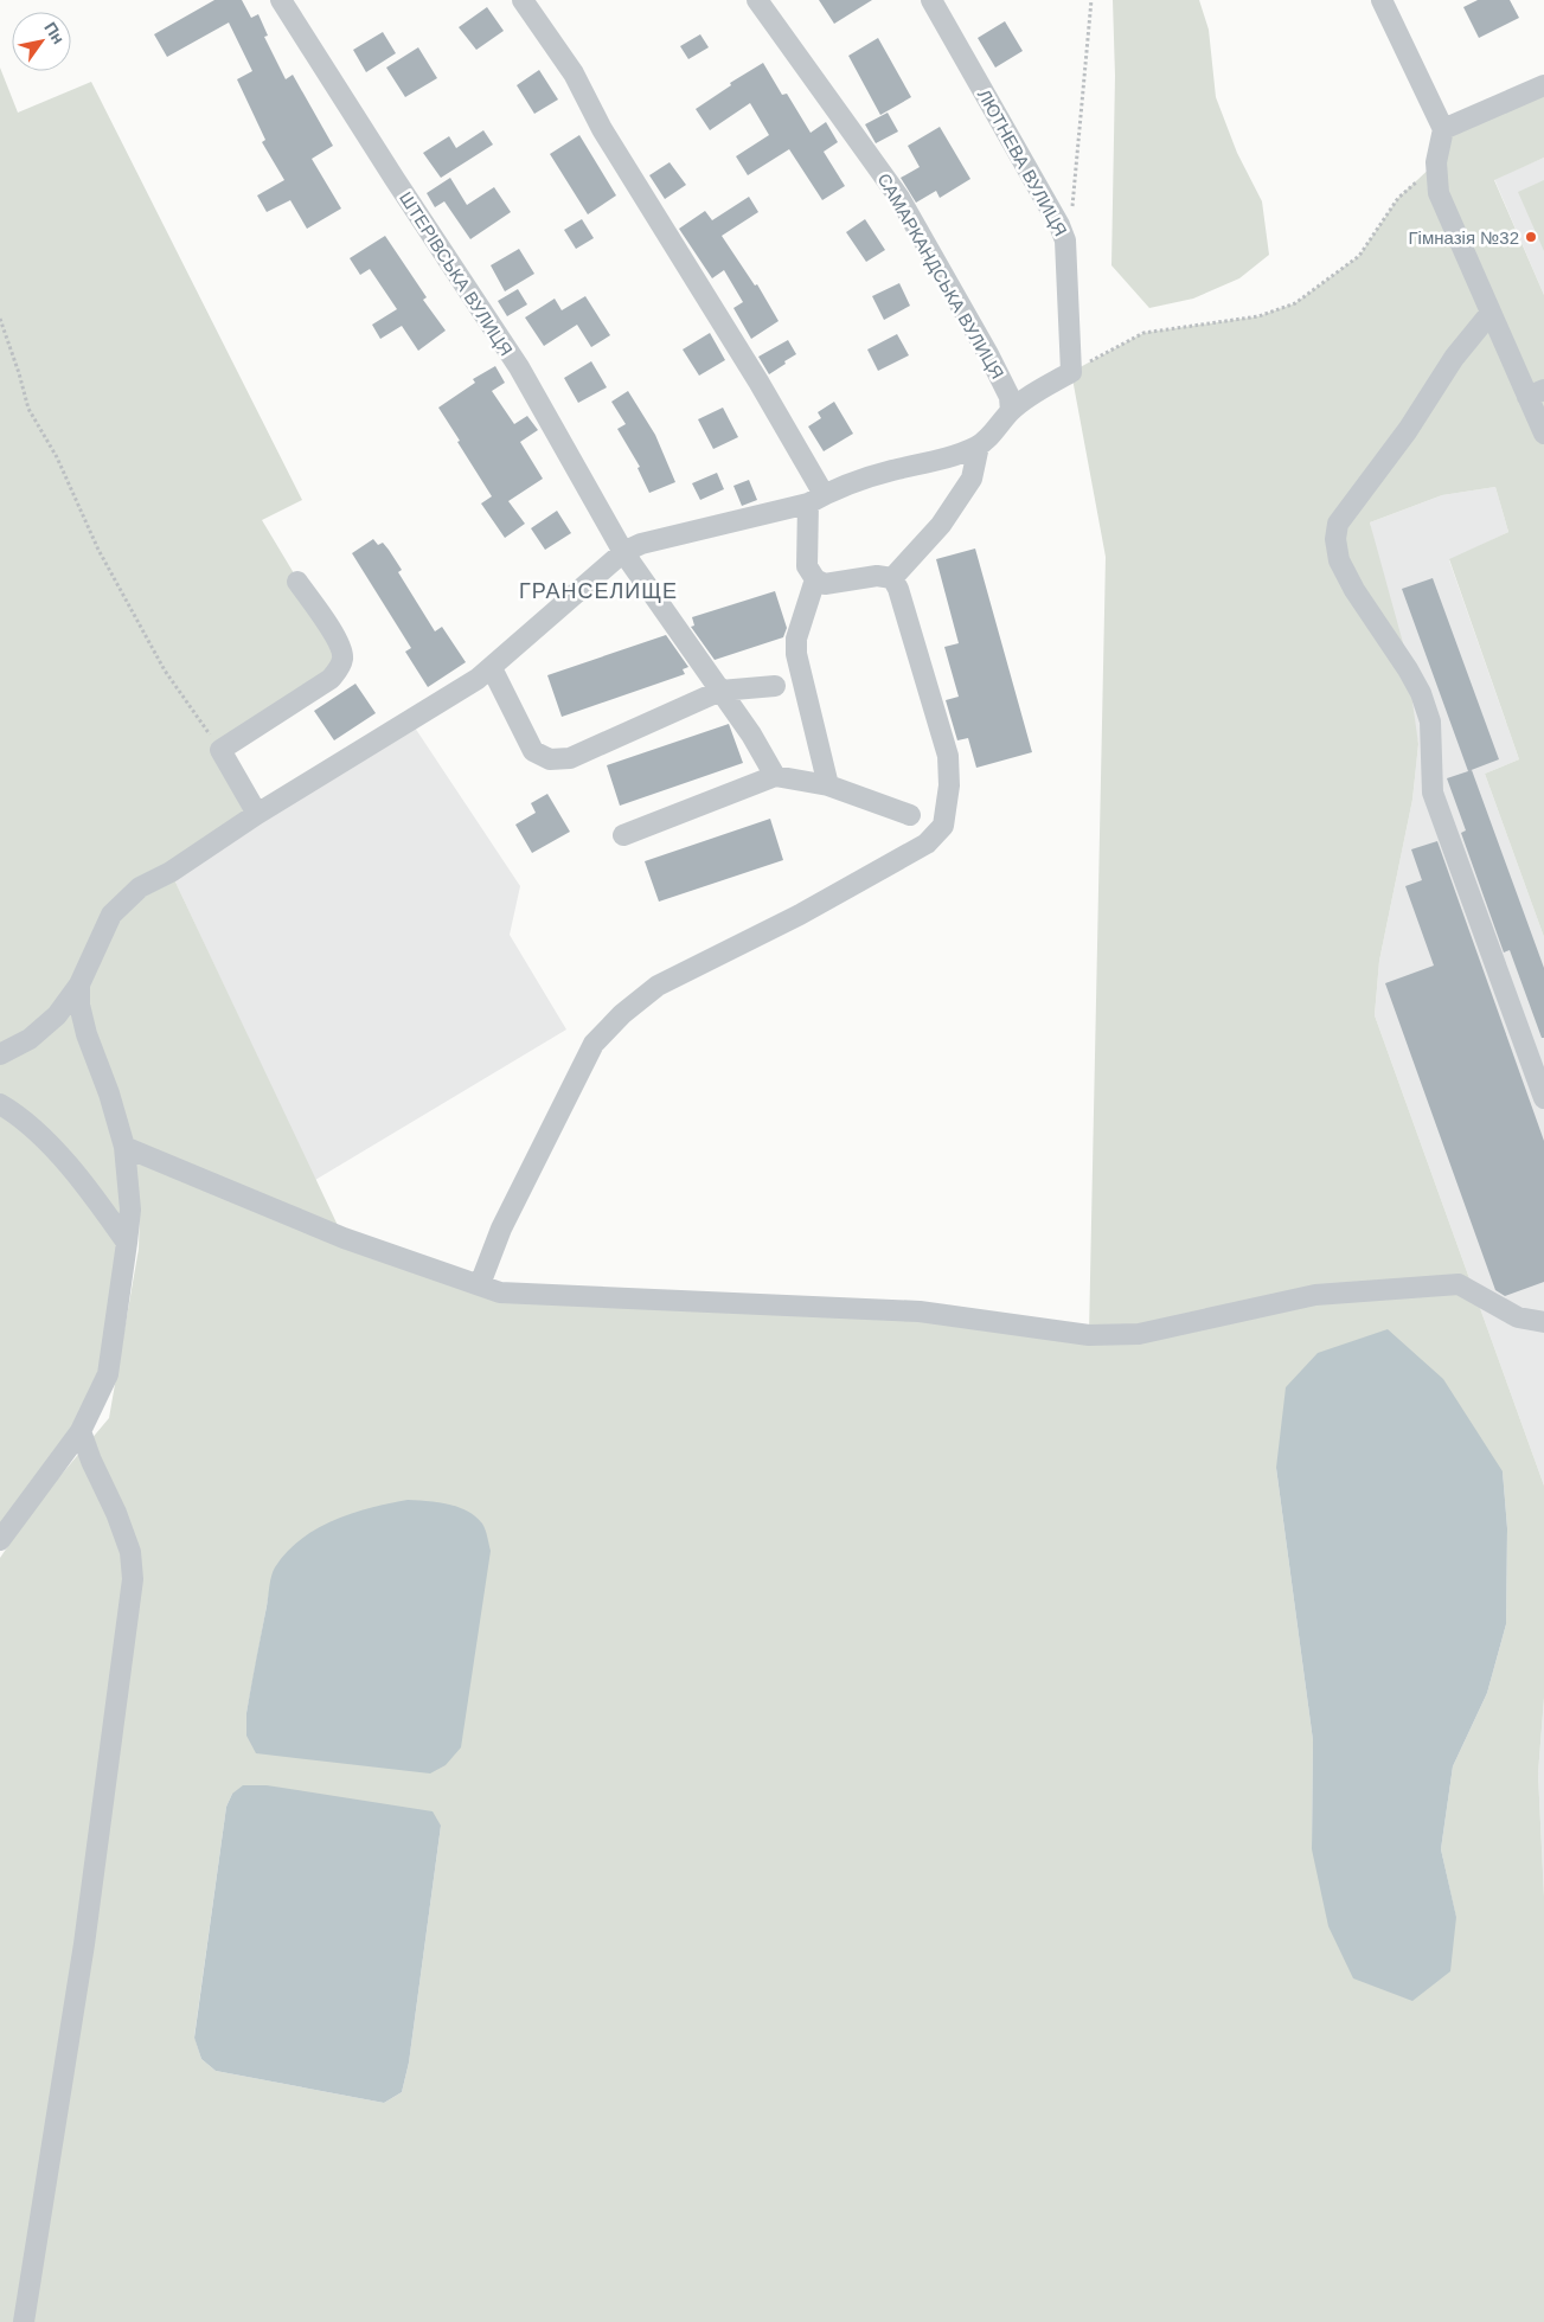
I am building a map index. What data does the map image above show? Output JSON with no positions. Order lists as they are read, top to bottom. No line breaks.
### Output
{"streets":{"street":["ЛЮТНЕВА ВУЛИЦЯ","ШТЕРІВСЬКА ВУЛИЦЯ","САМАРКАНДСЬКА ВУЛИЦЯ"]},"districts":["ГРАНСЕЛИЩЕ"],"places":["Гімназія №32"],"north":"top right"}
